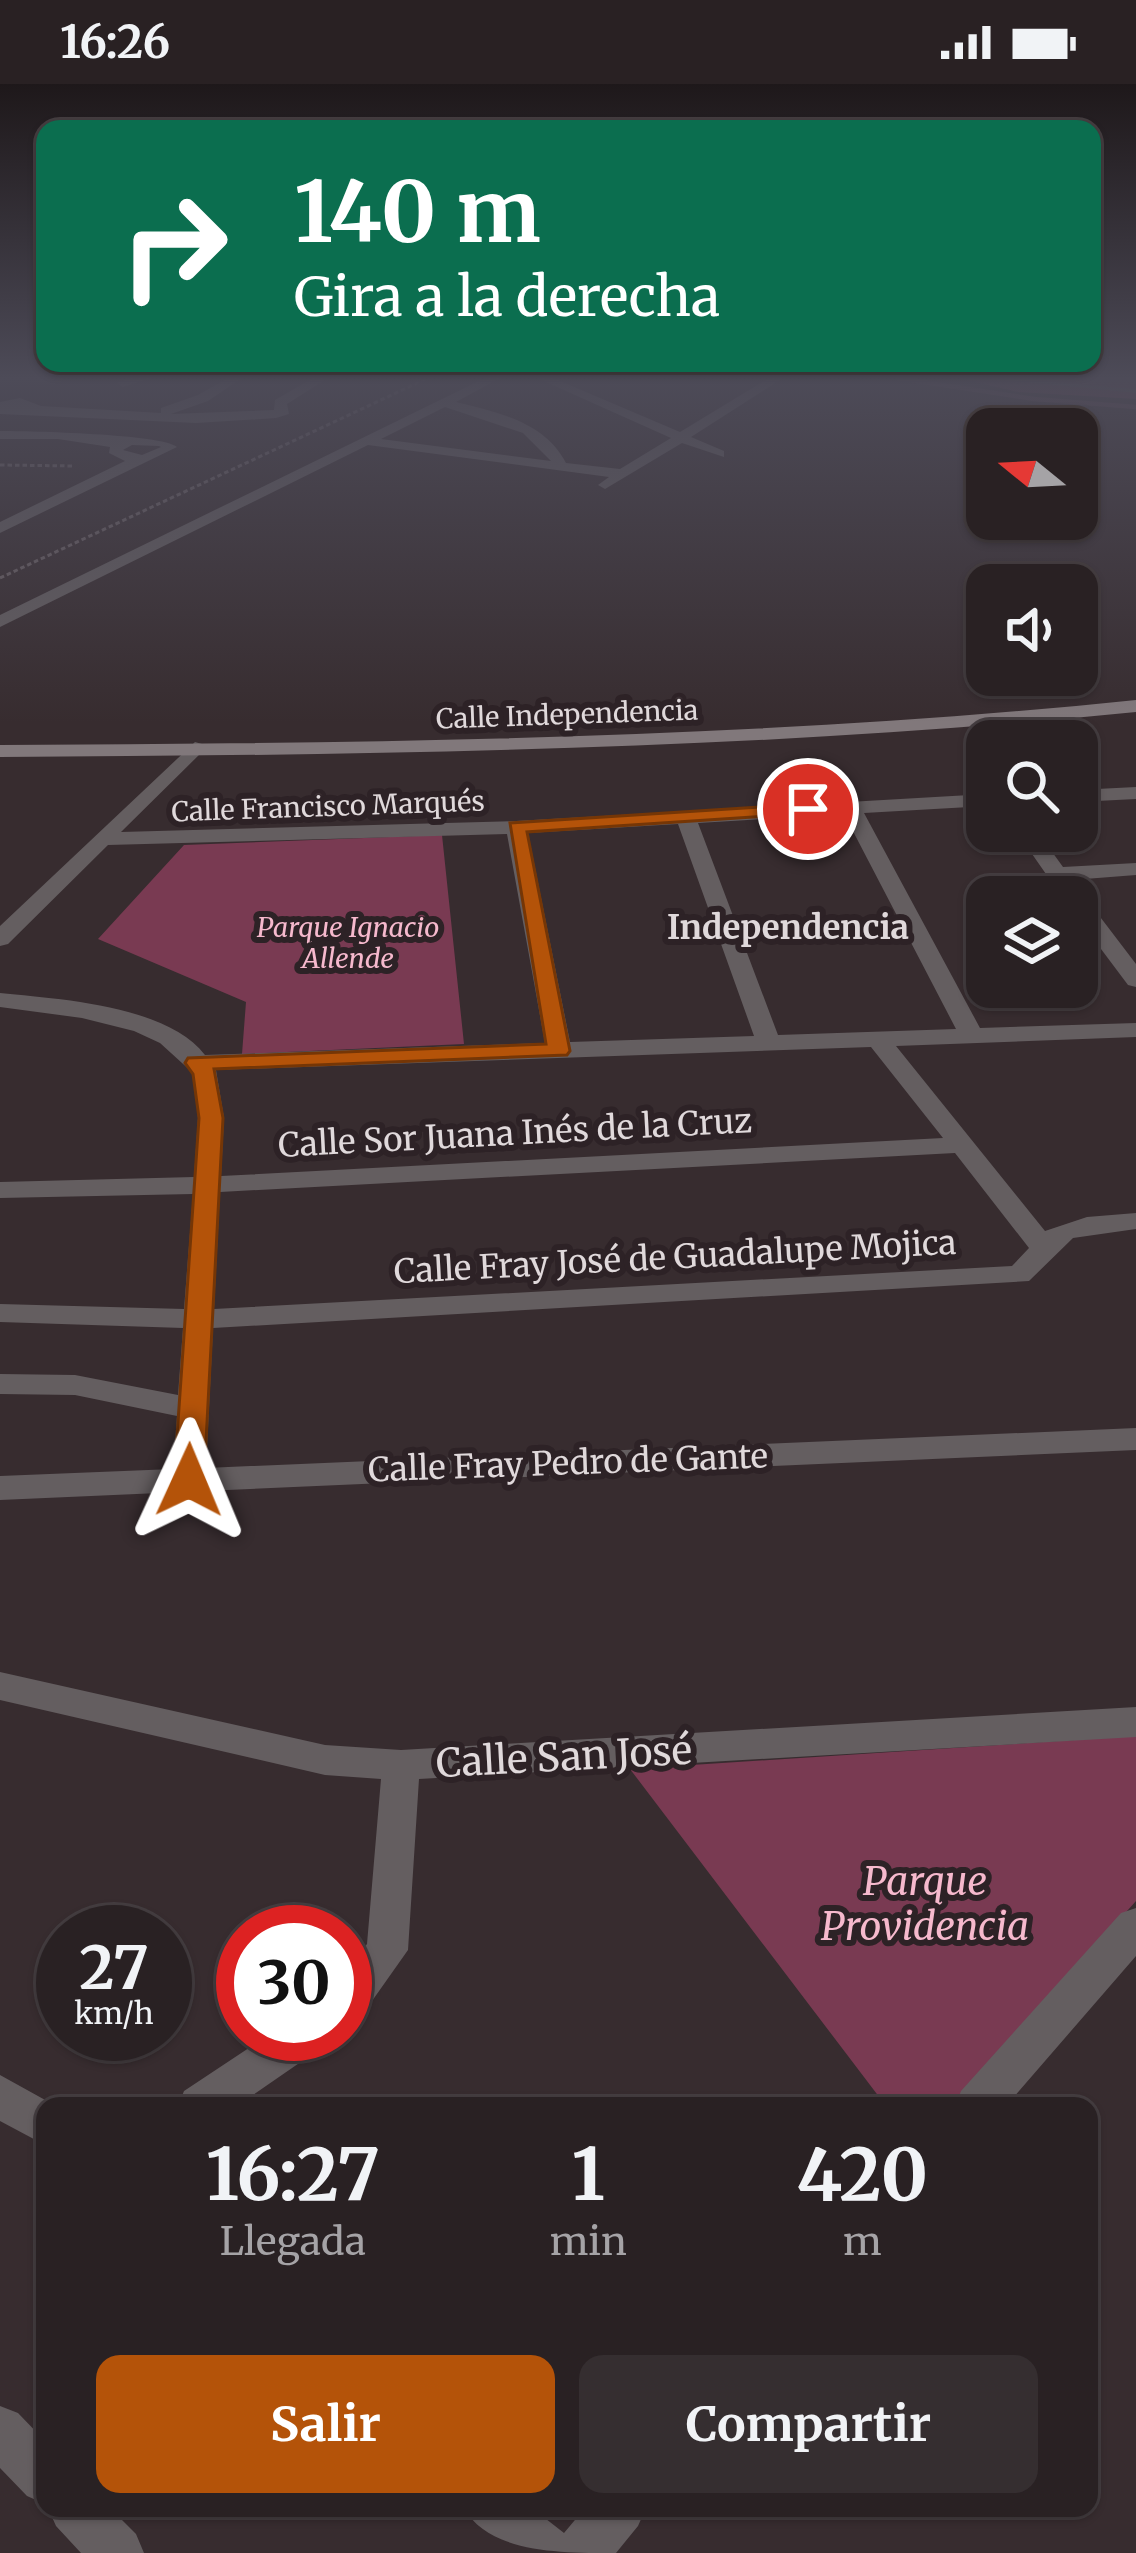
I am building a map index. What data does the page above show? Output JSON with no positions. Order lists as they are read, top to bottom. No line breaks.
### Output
{"streets":{"street":["Calle Independencia","Calle Francisco Marqués","Calle Sor Juana Inés de la Cruz","Calle Fray José de Guadalupe Mojica","Calle Fray Pedro de Gante","Calle San José"]},"districts":["Independencia"],"parks":["Parque Ignacio Allende","Parque Providencia"],"north":"left","page":{"status":"16:26","turn":["140 m","Gira a la derecha"],"speed":"27 km/h","limit":"30","eta":["16:27","Llegada","1","min","420","m"],"buttons":["Salir","Compartir"]}}
